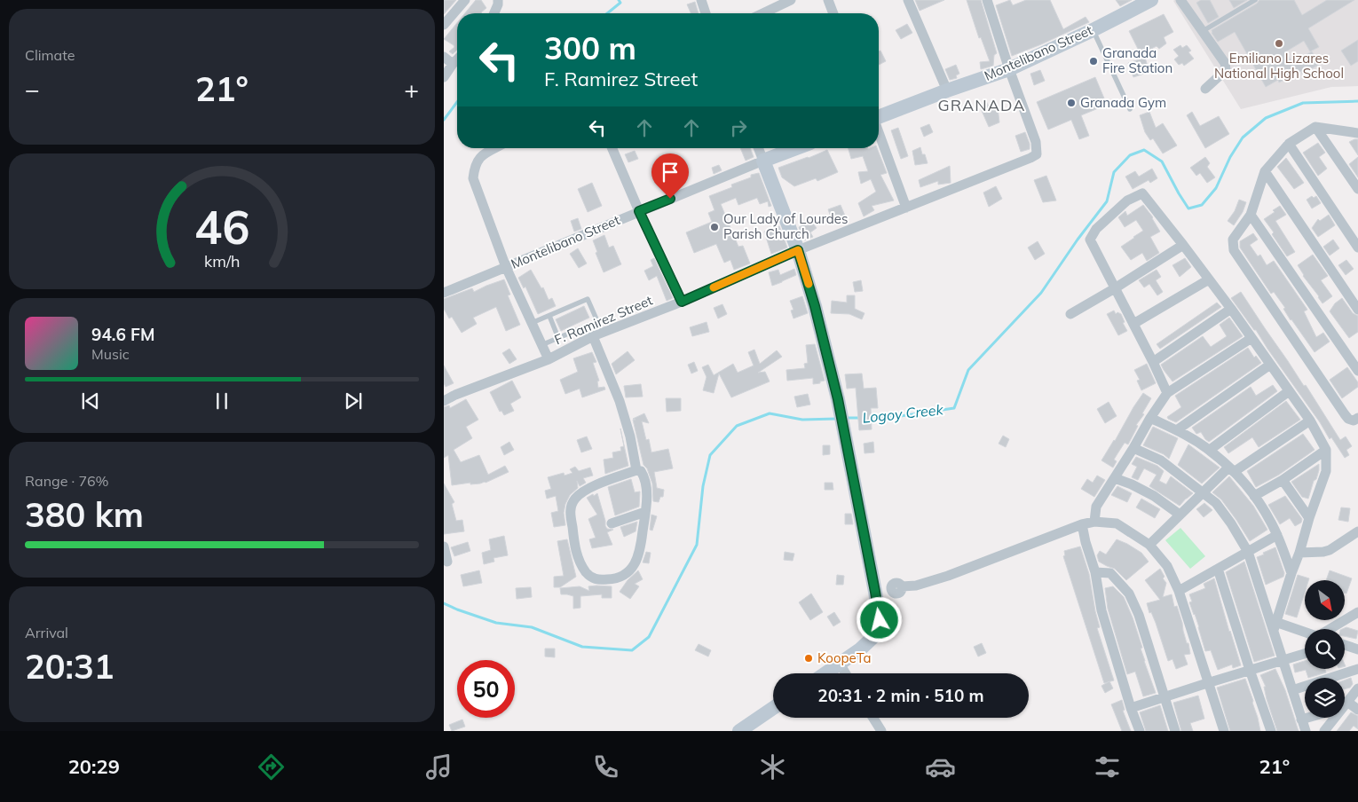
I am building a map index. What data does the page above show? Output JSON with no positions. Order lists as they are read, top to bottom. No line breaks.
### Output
{"streets":{"main road":["Montelibano Street"],"street":["F. Ramirez Street"]},"crossings":[["Montelibano Street","F. Ramirez Street"]],"districts":["GRANADA"],"water":["Logoy Creek"],"places":["Emiliano Lizares National High School","Granada Fire Station","Granada Gym","Our Lady of Lourdes Parish Church","KoopeTa"],"north":"bottom right","page":{"tile":["Climate",["Range · 76%","380 km"],["Arrival","20:31"]],"turn":["300 m","F. Ramirez Street"],"heat":["−","21°","+"],"song":["94.6 FM","Music"],"limit":"50","trip":"20:31 · 2 min · 510 m","tabs":["20:29","21°"],"gauge":["46","km/h"]}}
